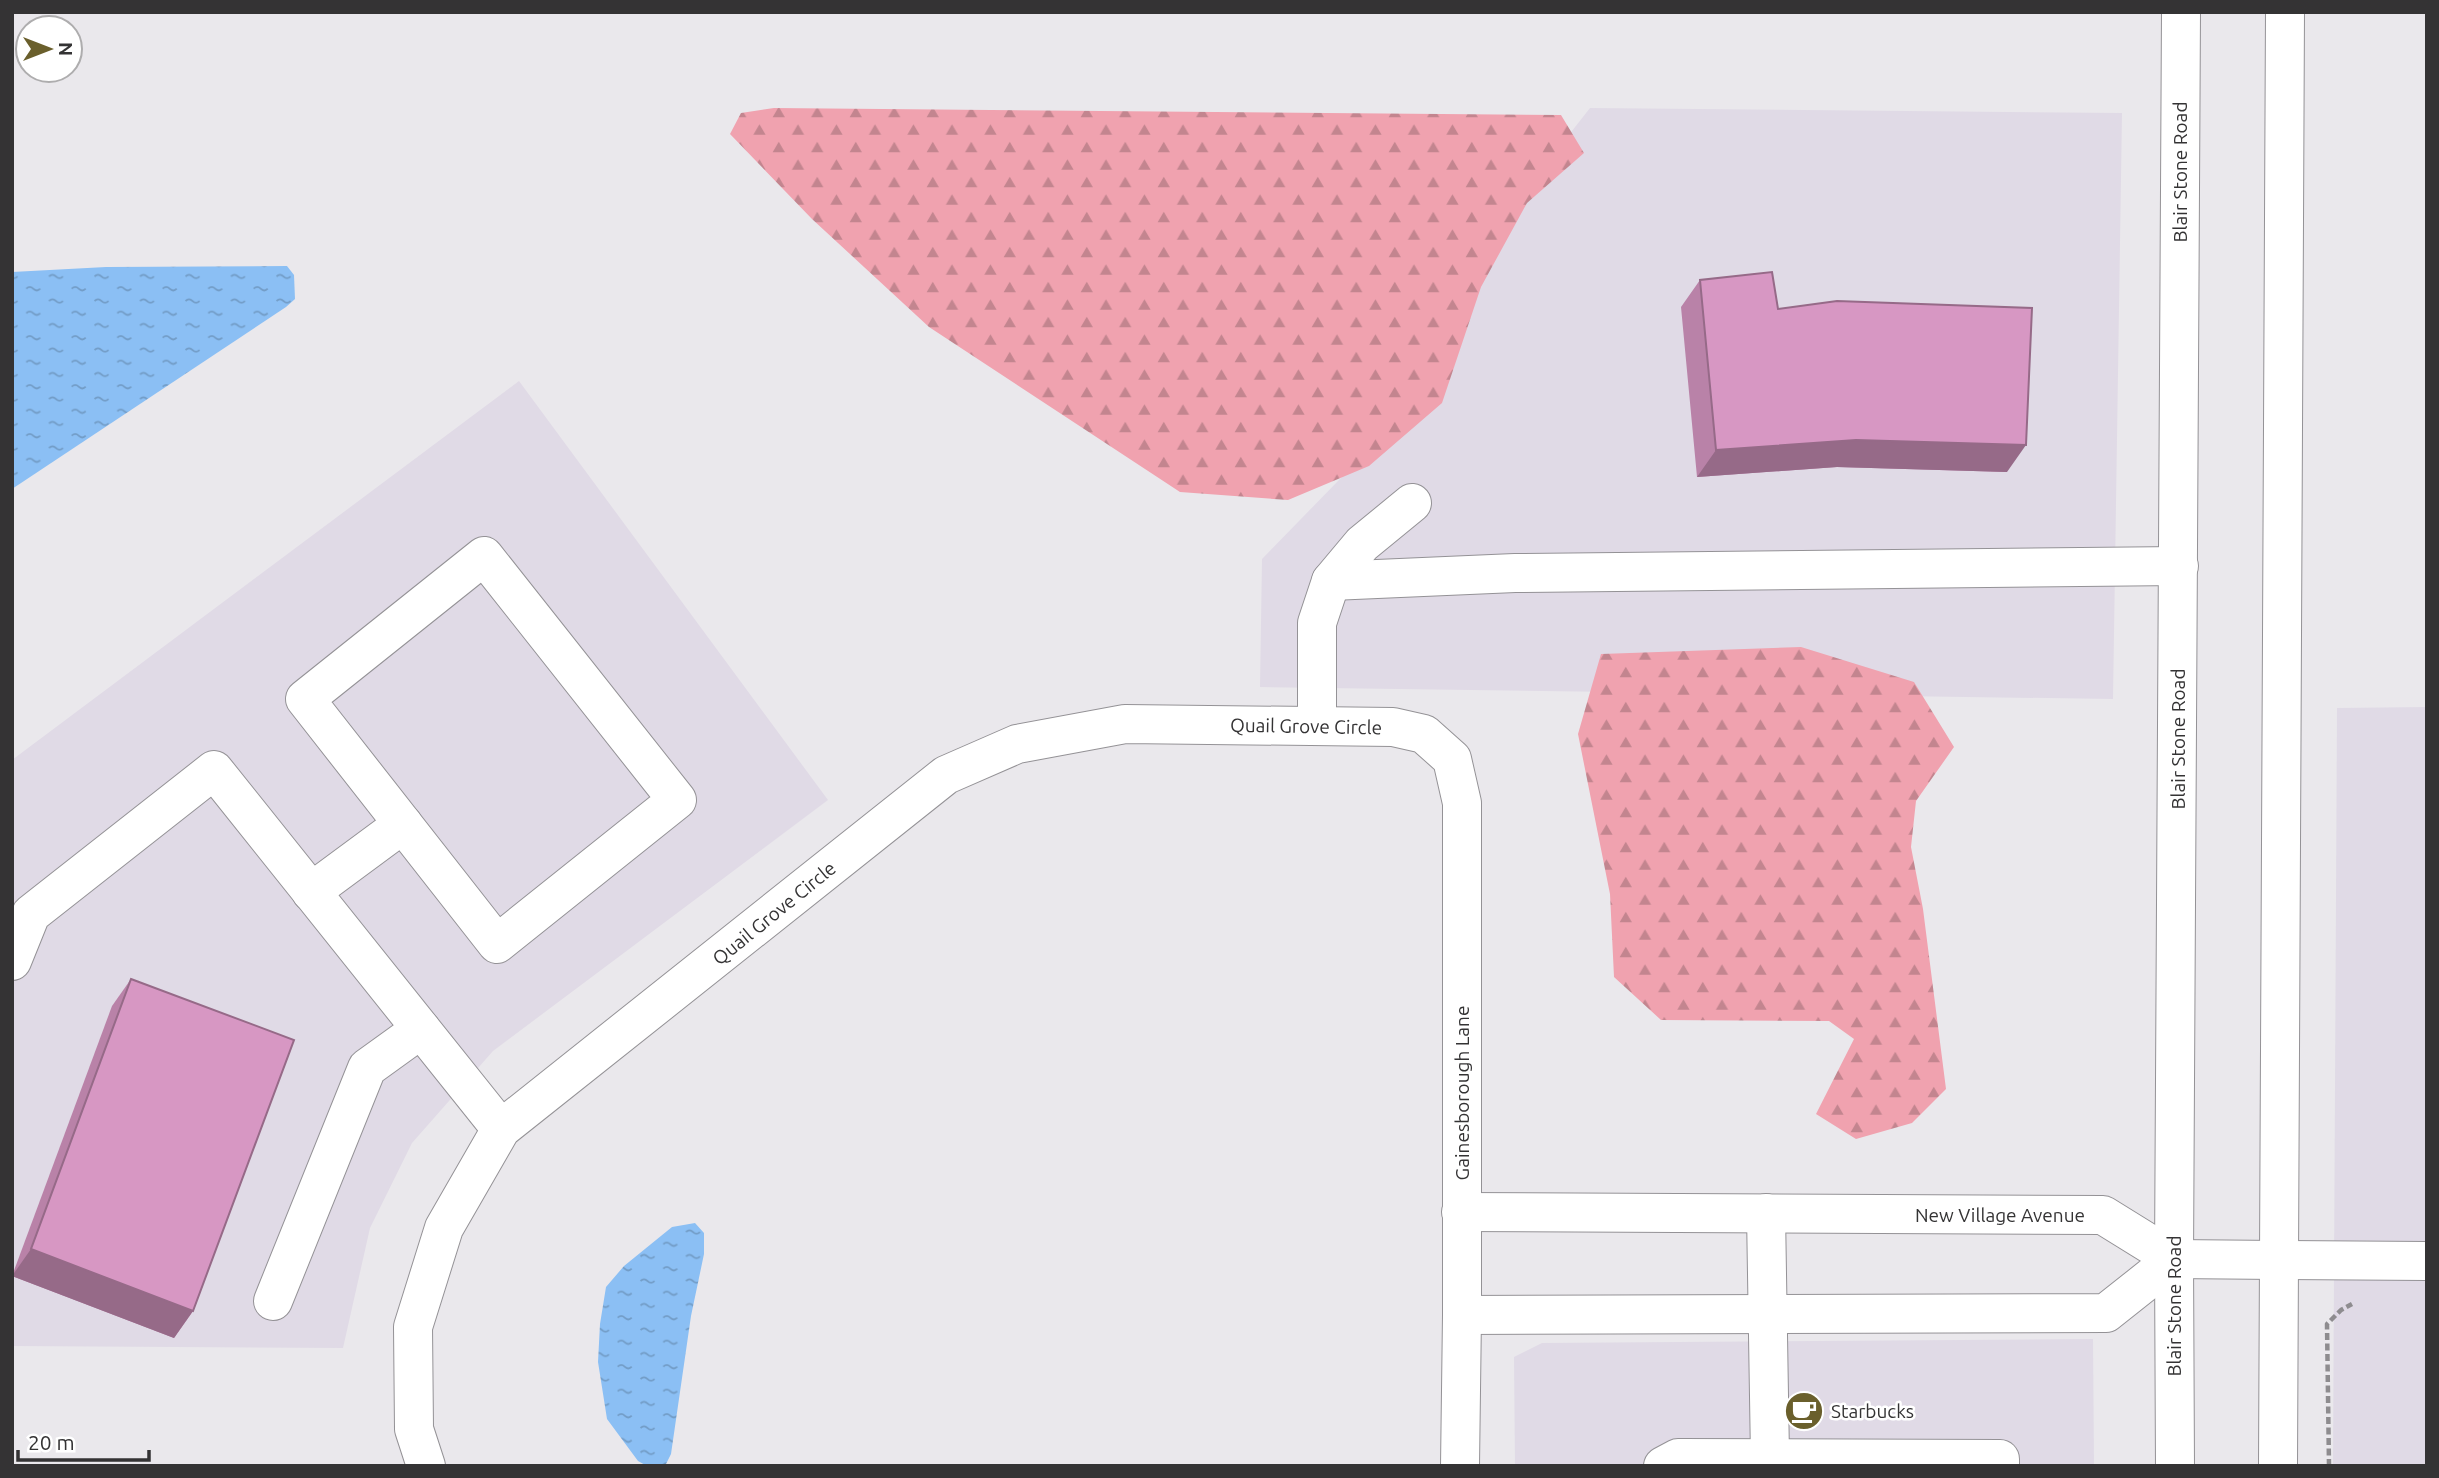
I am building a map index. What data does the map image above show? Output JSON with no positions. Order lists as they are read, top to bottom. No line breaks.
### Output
{"streets":{"street":["Blair Stone Road","Quail Grove Circle","Gainesborough Lane","New Village Avenue"]},"crossings":[["Blair Stone Road","New Village Avenue"],["Quail Grove Circle","Gainesborough Lane"],["Gainesborough Lane","New Village Avenue"]],"places":{"cafe":["Starbucks"]},"scale_bar":"20 m","north":"right"}
